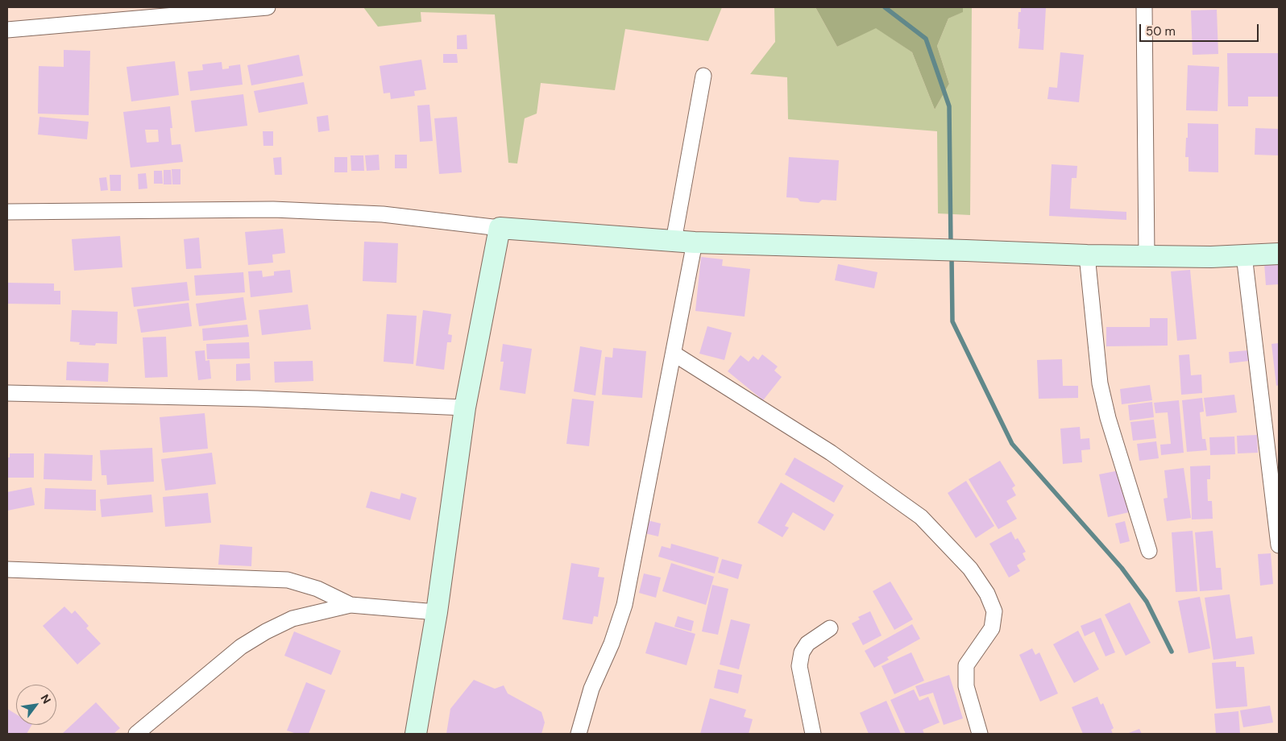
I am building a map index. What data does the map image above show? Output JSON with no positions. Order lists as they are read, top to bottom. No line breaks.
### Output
{"scale_bar":"50 m","north":"top right"}
